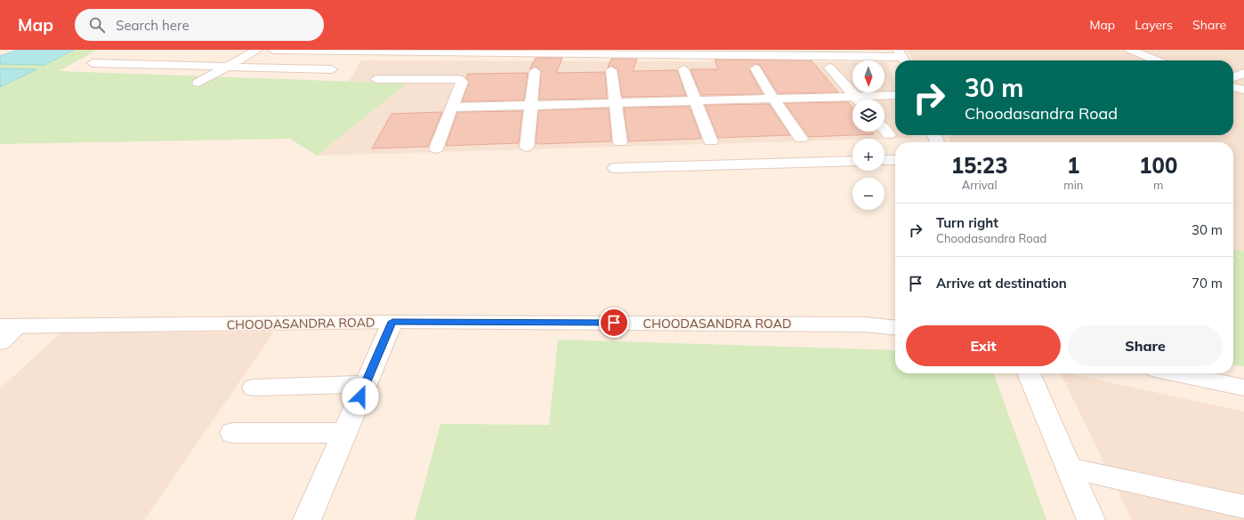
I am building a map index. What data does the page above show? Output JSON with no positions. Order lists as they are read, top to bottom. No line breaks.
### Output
{"streets":{"street":["CHOODASANDRA ROAD"]},"north":"bottom","page":{"header":"Map","search":"Search here","nav":["Map","Layers","Share"],"map_buttons":["+","−"],"turn":["30 m","Choodasandra Road"],"eta":["15:23","Arrival","1","min","100","m"],"list":[{"name":"Turn right","note":"Choodasandra Road","value":"30 m"},{"name":"Arrive at destination","value":"70 m"}],"buttons":["Exit","Share"]}}
